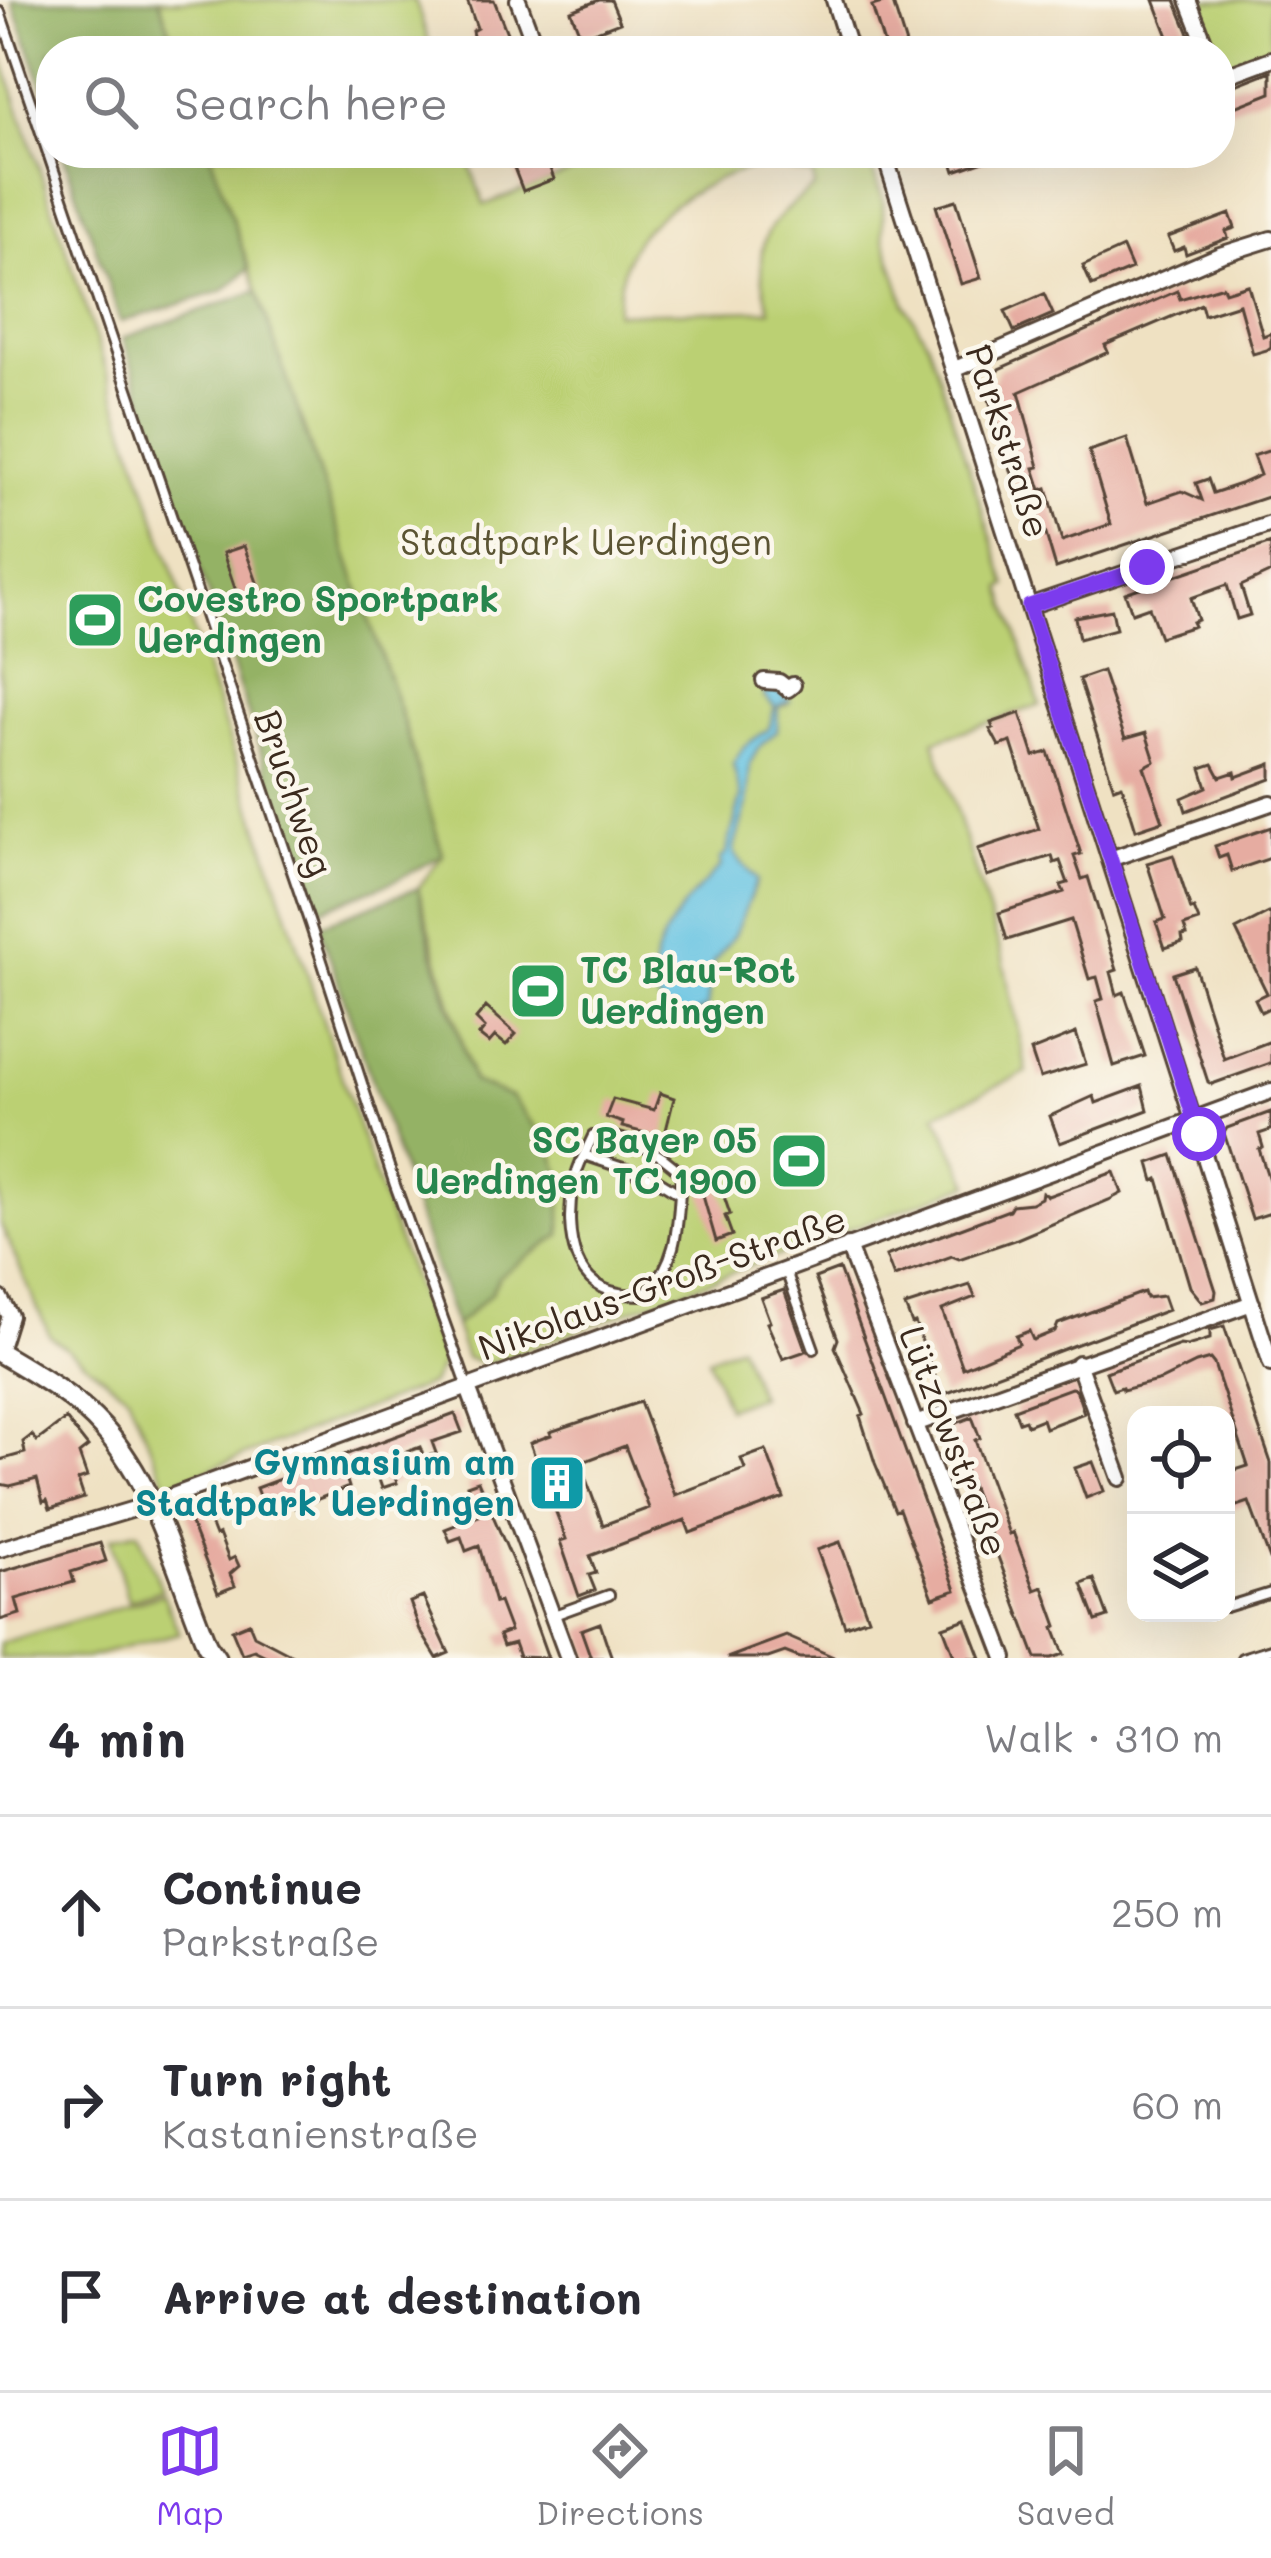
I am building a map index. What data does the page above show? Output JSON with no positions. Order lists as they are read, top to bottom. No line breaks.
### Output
{"streets":{"street":["Parkstraße","Nikolaus-Groß-Straße","Lützowstraße"],"lane":["Bruchweg"]},"crossings":[["Parkstraße","Nikolaus-Groß-Straße"],["Bruchweg","Nikolaus-Groß-Straße"],["Nikolaus-Groß-Straße","Lützowstraße"]],"parks":["Stadtpark Uerdingen"],"places":{"sports":["Covestro Sportpark Uerdingen","TC Blau-Rot Uerdingen","SC Bayer 05 Uerdingen TC 1900"],"building":["Gymnasium am Stadtpark Uerdingen"]},"page":{"search":"Search here","heading":["4 min","Walk · 310 m"],"list":[["Continue","Parkstraße","250 m"],["Turn right","Kastanienstraße","60 m"],"Arrive at destination"],"nav":["Map","Directions","Saved"]}}
